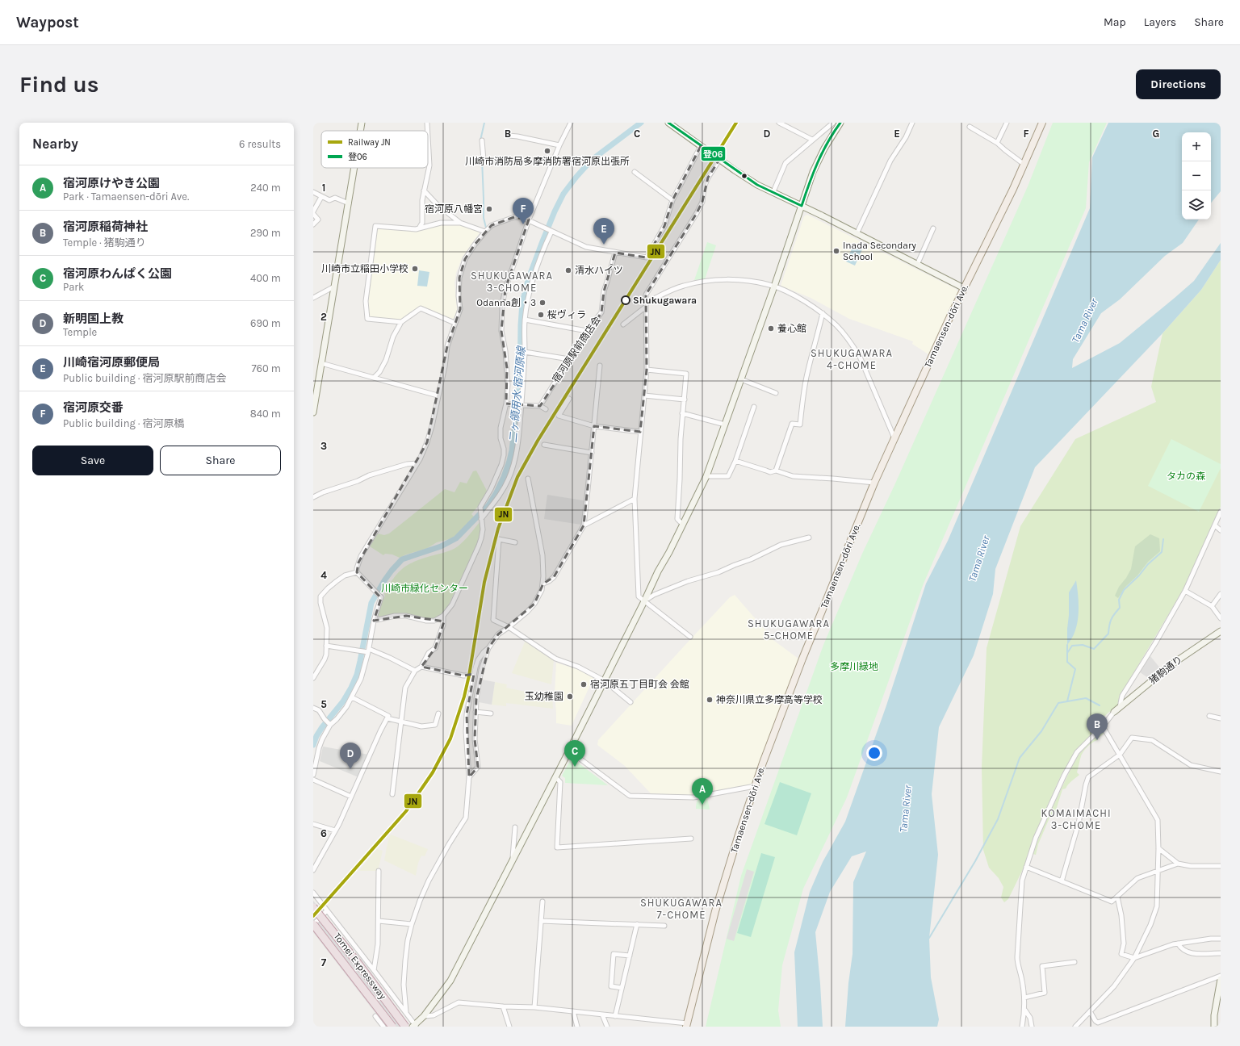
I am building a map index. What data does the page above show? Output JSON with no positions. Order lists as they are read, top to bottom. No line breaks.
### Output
{"streets":{"highway":["Tomei Expressway"],"main road":["Tamaensen-dōri Ave."],"street":["宿河原駅前商店会","猪駒通り"]},"districts":["SHUKUGAWARA 3-CHOME","SHUKUGAWARA 4-CHOME","SHUKUGAWARA 5-CHOME","KOMAIMACHI 3-CHOME","SHUKUGAWARA 7-CHOME"],"water":["Tama River","二ヶ領用水 宿河原線"],"parks":["タカの森","川崎市緑化センター","多摩川緑地"],"places":["川崎市消防局多摩消防署宿河原出張所","宿河原八幡宮","Inada Secondary School","川崎市立稲田小学校","清水ハイツ","Shukugawara","Odanna創・3","桜ヴィラ","養心館","宿河原五丁目町会 会館","玉幼稚園","神奈川県立多摩高等学校"],"lines":["rail line JN","transit line 登06"],"legend":["Railway JN","登06"],"page":{"header":"Waypost","nav":["Map","Layers","Share"],"buttons":["Directions",["Save","Share"]],"title":"Find us","heading":["Nearby","6 results"],"map_buttons":["+","−"],"list":[{"mark":"A","name":"宿河原けやき公園","note":"Park · Tamaensen-dōri Ave.","value":"240 m"},{"mark":"B","name":"宿河原稲荷神社","note":"Temple · 猪駒通り","value":"290 m"},{"mark":"C","name":"宿河原わんぱく公園","note":"Park","value":"400 m"},{"mark":"D","name":"新明国上教","note":"Temple","value":"690 m"},{"mark":"E","name":"川崎宿河原郵便局","note":"Public building · 宿河原駅前商店会","value":"760 m"},{"mark":"F","name":"宿河原交番","note":"Public building · 宿河原橋","value":"840 m"}],"pins":["F","E","B","C","D","A"]},"grid":{"columns":["B","C","D","E","F","G"],"rows":["1","2","3","4","5","6","7"]}}
